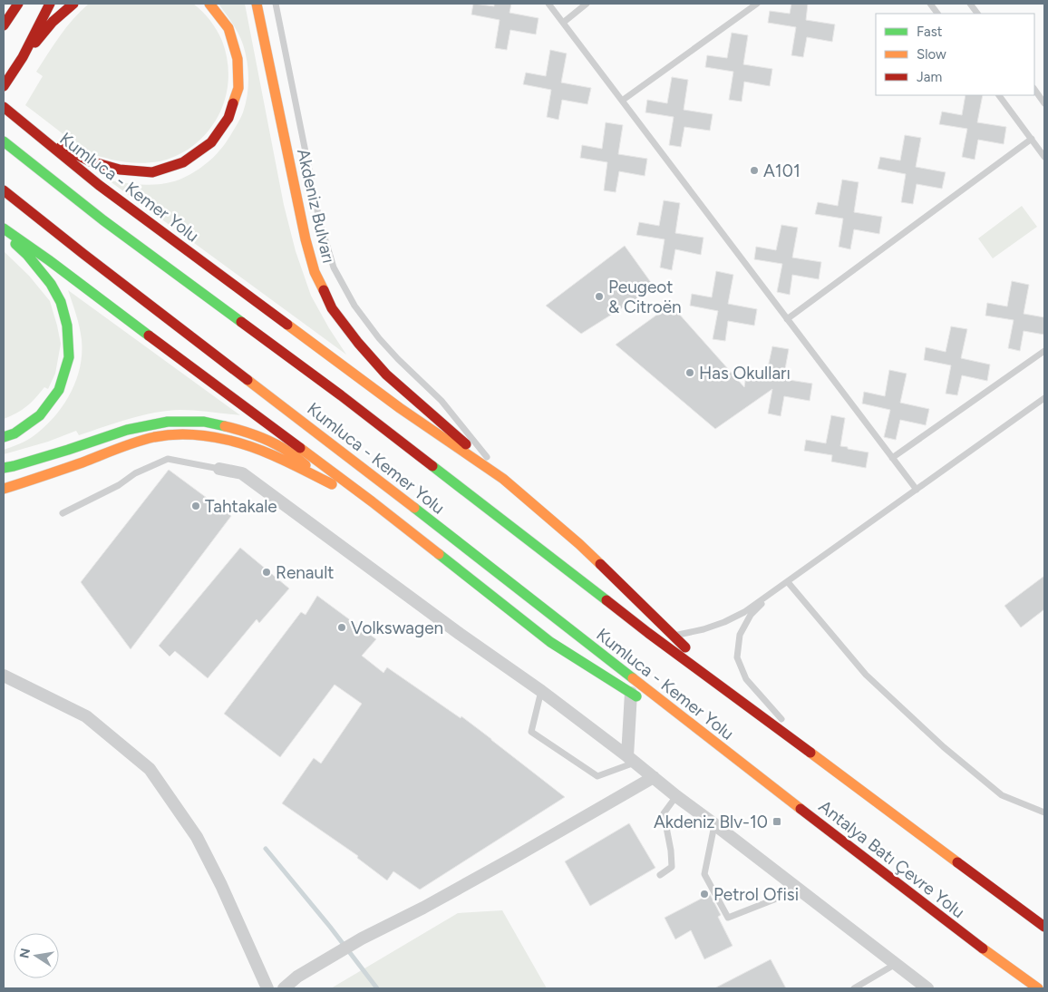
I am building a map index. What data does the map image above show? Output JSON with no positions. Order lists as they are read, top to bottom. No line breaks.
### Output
{"streets":{"main road":["Kumluca - Kemer Yolu","Akdeniz Bulvarı","Antalya Batı Çevre Yolu"]},"crossings":[["Kumluca - Kemer Yolu","Akdeniz Bulvarı"],["Kumluca - Kemer Yolu","Antalya Batı Çevre Yolu"]],"places":{"other":["A101","Peugeot & Citroën","Has Okulları","Tahtakale","Renault","Volkswagen","Petrol Ofisi"],"transit":["Akdeniz Blv-10"]},"legend":["Fast","Slow","Jam"],"north":"left"}
